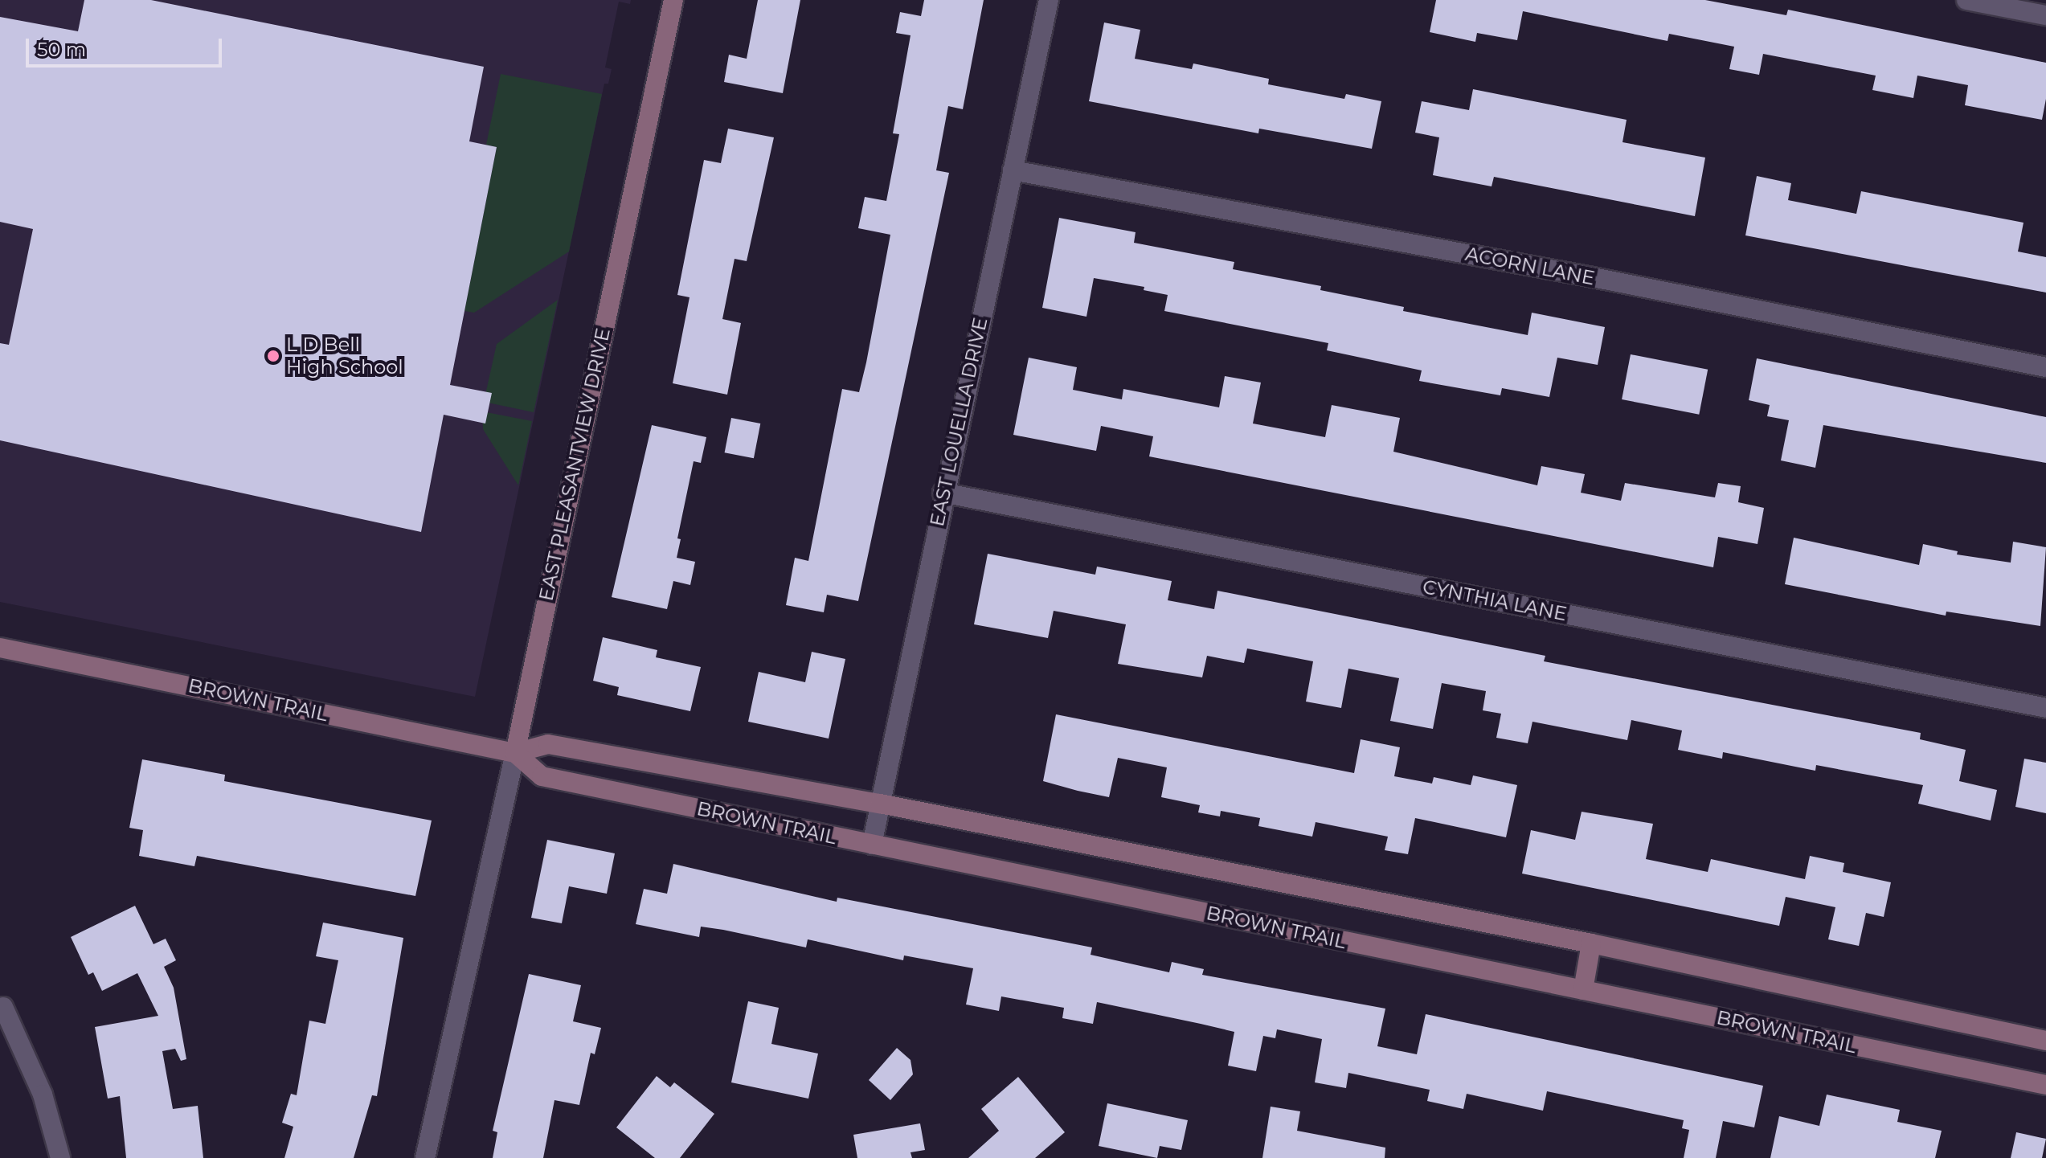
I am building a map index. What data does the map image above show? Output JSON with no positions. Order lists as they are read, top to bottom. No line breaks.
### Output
{"streets":{"street":["ACORN LANE","EAST LOUELLA DRIVE","EAST PLEASANTVIEW DRIVE","CYNTHIA LANE","BROWN TRAIL"]},"crossings":[["ACORN LANE","EAST LOUELLA DRIVE"],["EAST LOUELLA DRIVE","CYNTHIA LANE"],["EAST LOUELLA DRIVE","BROWN TRAIL"],["EAST PLEASANTVIEW DRIVE","BROWN TRAIL"]],"places":["L D Bell High School"],"scale_bar":"50 m"}
